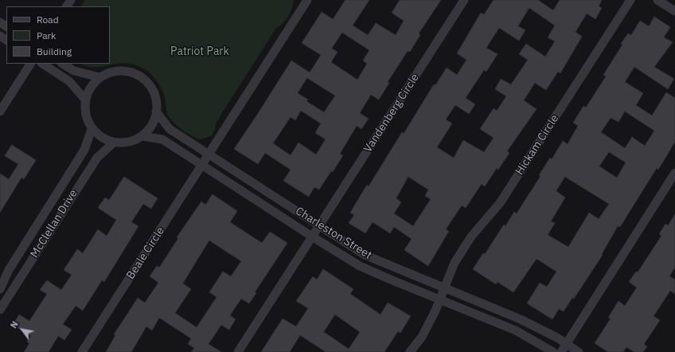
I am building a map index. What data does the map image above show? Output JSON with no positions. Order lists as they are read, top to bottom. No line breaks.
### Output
{"streets":{"street":["Vandenberg Circle","Hickam Circle","McClellan Drive","Charleston Street","Beale Circle"]},"crossings":[["Vandenberg Circle","Charleston Street"],["Hickam Circle","Charleston Street"],["McClellan Drive","Charleston Street"],["Charleston Street","Beale Circle"]],"parks":["Patriot Park"],"legend":["Road","Park","Building"],"north":"top left"}
